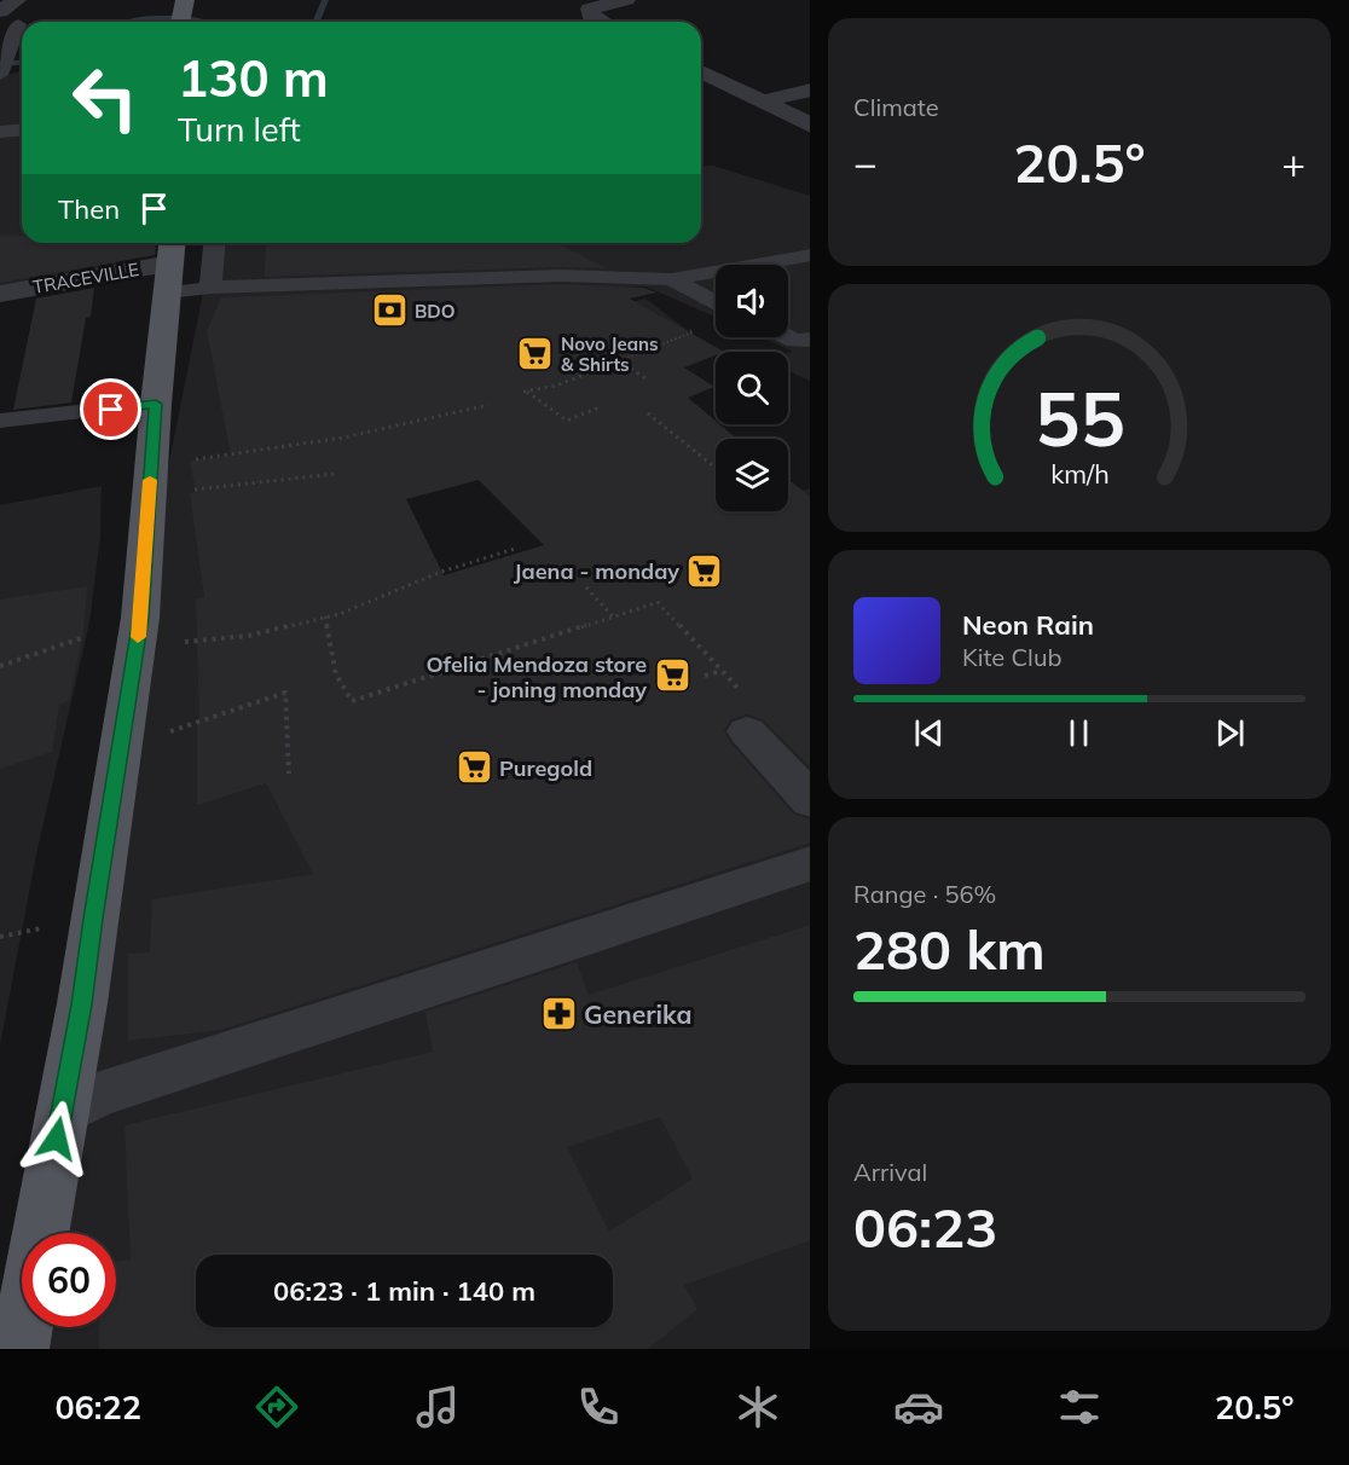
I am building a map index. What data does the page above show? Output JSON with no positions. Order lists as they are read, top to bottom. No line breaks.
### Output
{"streets":{"street":["TRACEVILLE"]},"places":{"bank":["BDO"],"supermarket":["Novo Jeans & Shirts","Jaena - monday","Ofelia Mendoza store - joning monday","Puregold"],"pharmacy":["Generika"]},"page":{"tile":["Climate",["Range · 56%","280 km"],["Arrival","06:23"]],"turn":["130 m","Turn left"],"heat":["−","20.5°","+"],"then":"Then","song":["Neon Rain","Kite Club"],"limit":"60","trip":"06:23 · 1 min · 140 m","tabs":["06:22","20.5°"],"gauge":["55","km/h"]}}
